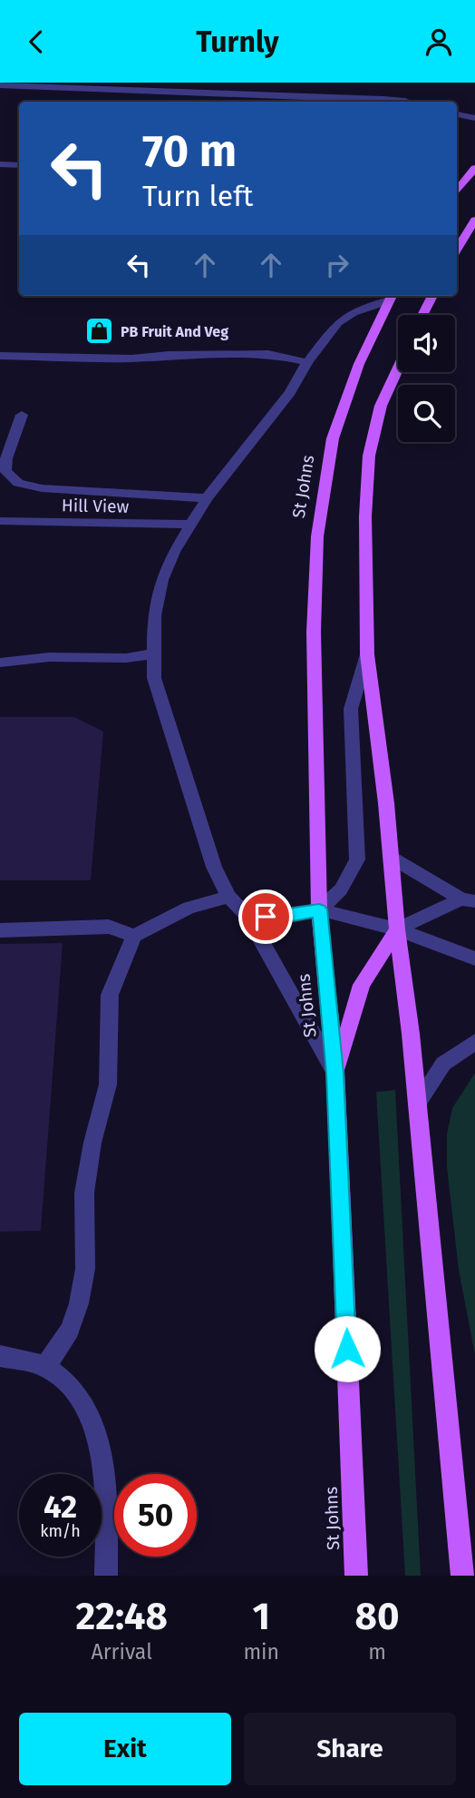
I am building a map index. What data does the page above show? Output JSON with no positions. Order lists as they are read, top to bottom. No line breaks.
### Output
{"streets":{"main road":["St Johns"],"street":["Hill View"]},"places":{"shop":["PB Fruit And Veg"]},"page":{"header":"Turnly","turn":["70 m","Turn left"],"speed":"42 km/h","limit":"50","eta":["22:48","Arrival","1","min","80","m"],"buttons":["Exit","Share"]}}
